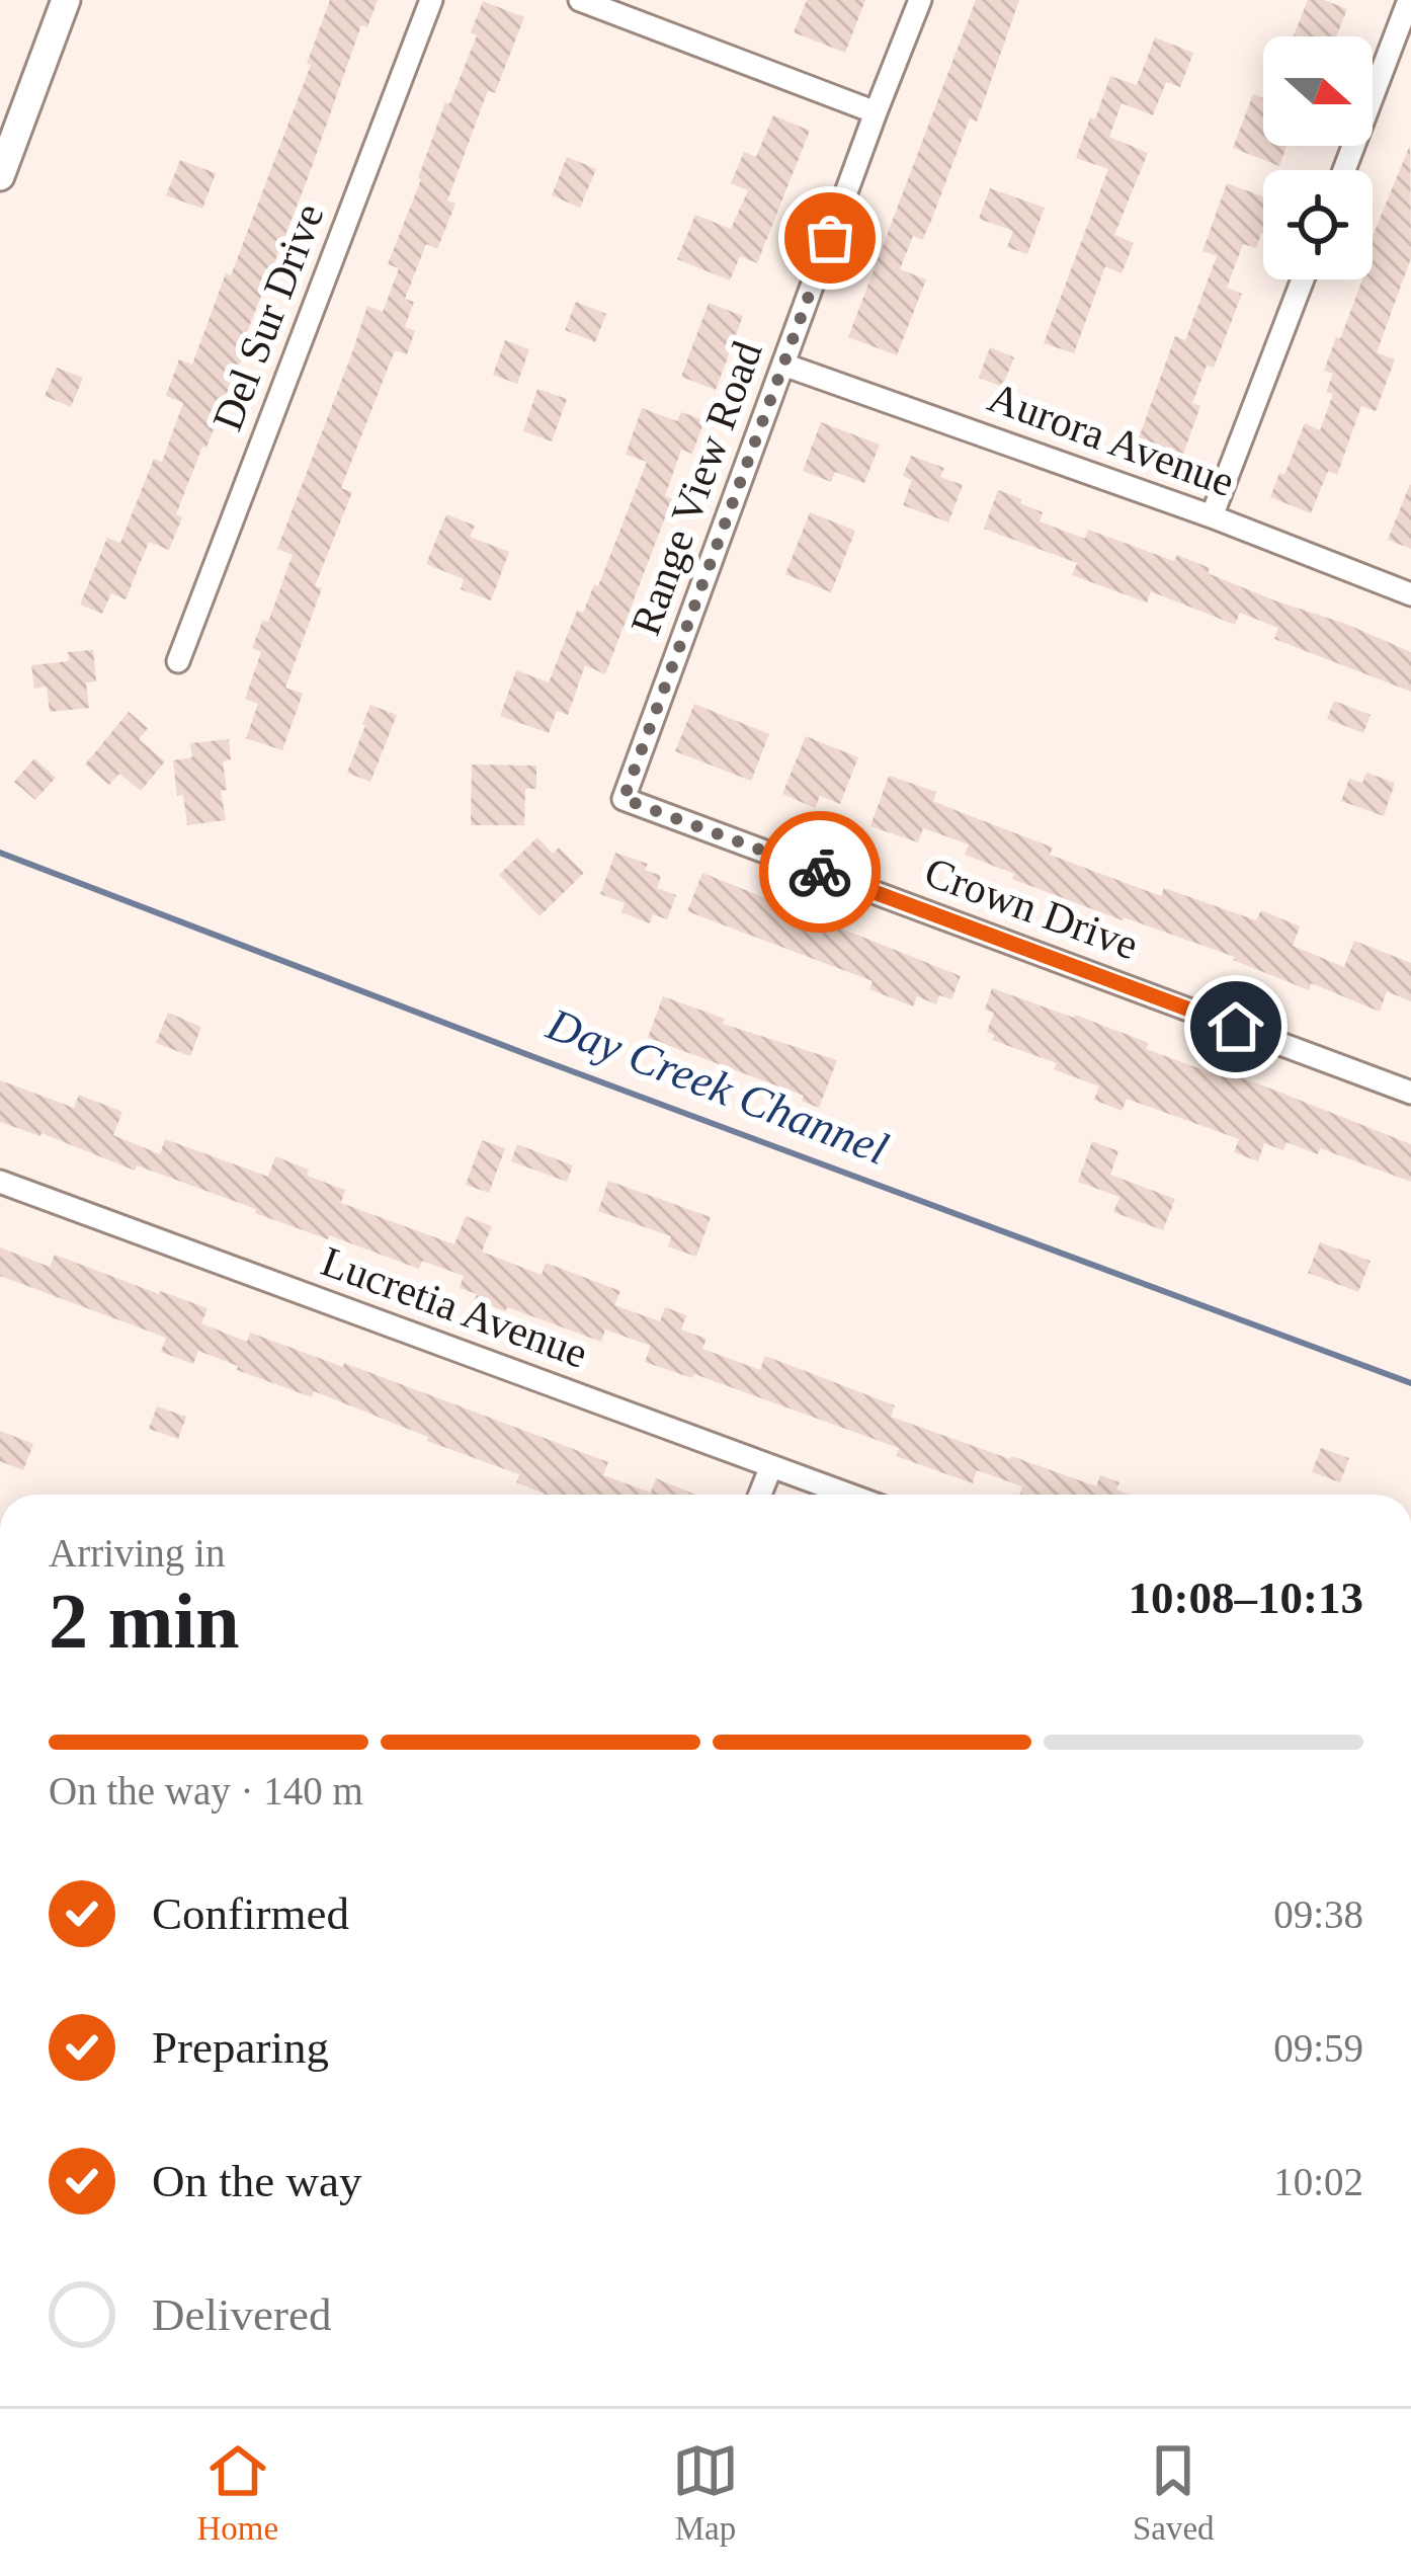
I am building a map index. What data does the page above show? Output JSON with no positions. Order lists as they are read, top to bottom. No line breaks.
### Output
{"streets":{"street":["Del Sur Drive","Aurora Avenue","Range View Road","Crown Drive","Lucretia Avenue"]},"crossings":[["Aurora Avenue","Range View Road"],["Range View Road","Crown Drive"]],"water":["Day Creek Channel"],"north":"right","page":{"heading":["2 min","Arriving in","10:08–10:13"],"bar":"On the way · 140 m","list":[["Confirmed","09:38"],["Preparing","09:59"],["On the way","10:02"],"Delivered"],"tabs":["Home","Map","Saved"]}}
